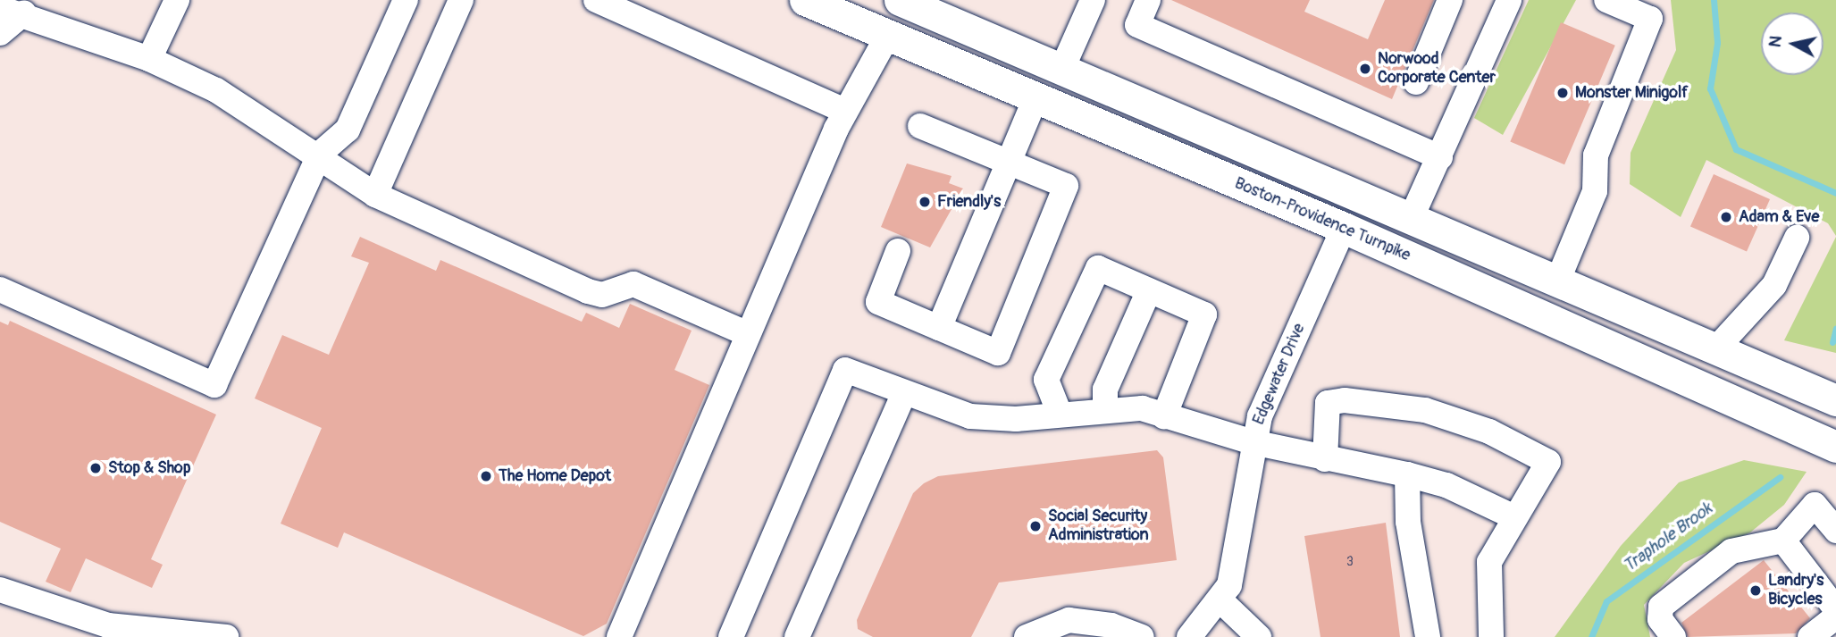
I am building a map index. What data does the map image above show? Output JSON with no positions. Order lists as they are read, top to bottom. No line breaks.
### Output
{"streets":{"main road":["Boston-Providence Turnpike"],"lane":["Edgewater Drive"]},"crossings":[["Boston-Providence Turnpike","Edgewater Drive"]],"water":["Traphole Brook"],"places":["Norwood Corporate Center","Monster Minigolf","Friendly's","Adam & Eve","Stop & Shop","The Home Depot","Social Security Administration","Landry's Bicycles"],"house_numbers":["3"],"north":"left"}
